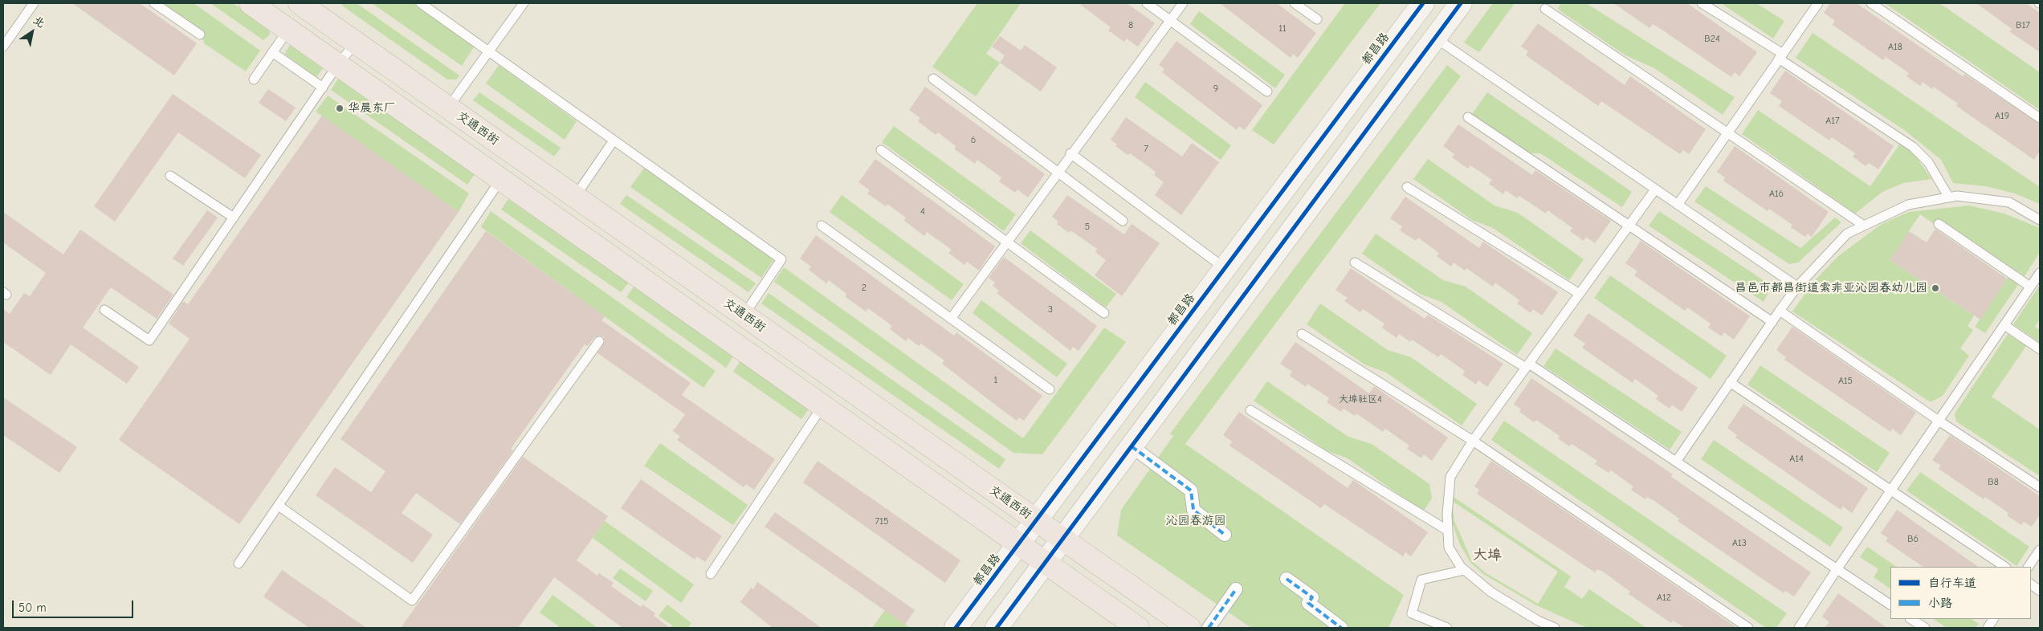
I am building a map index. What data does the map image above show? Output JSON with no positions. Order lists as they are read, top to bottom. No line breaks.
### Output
{"streets":{"main road":["都昌路","交通西街"]},"crossings":[["都昌路","交通西街"]],"districts":["大埠"],"parks":["沁园春游园"],"places":["华晨东厂","昌邑市都昌街道索非亚沁园春幼儿园"],"house_numbers":["8","B17","11","B24","A18","9","A19","A17","6","7","A16","4","5","2","3","1","A15","大埠社区4","A14","B8","715","B6","A13","A12"],"legend":["自行车道","小路"],"scale_bar":"50 m","north":"top right"}
